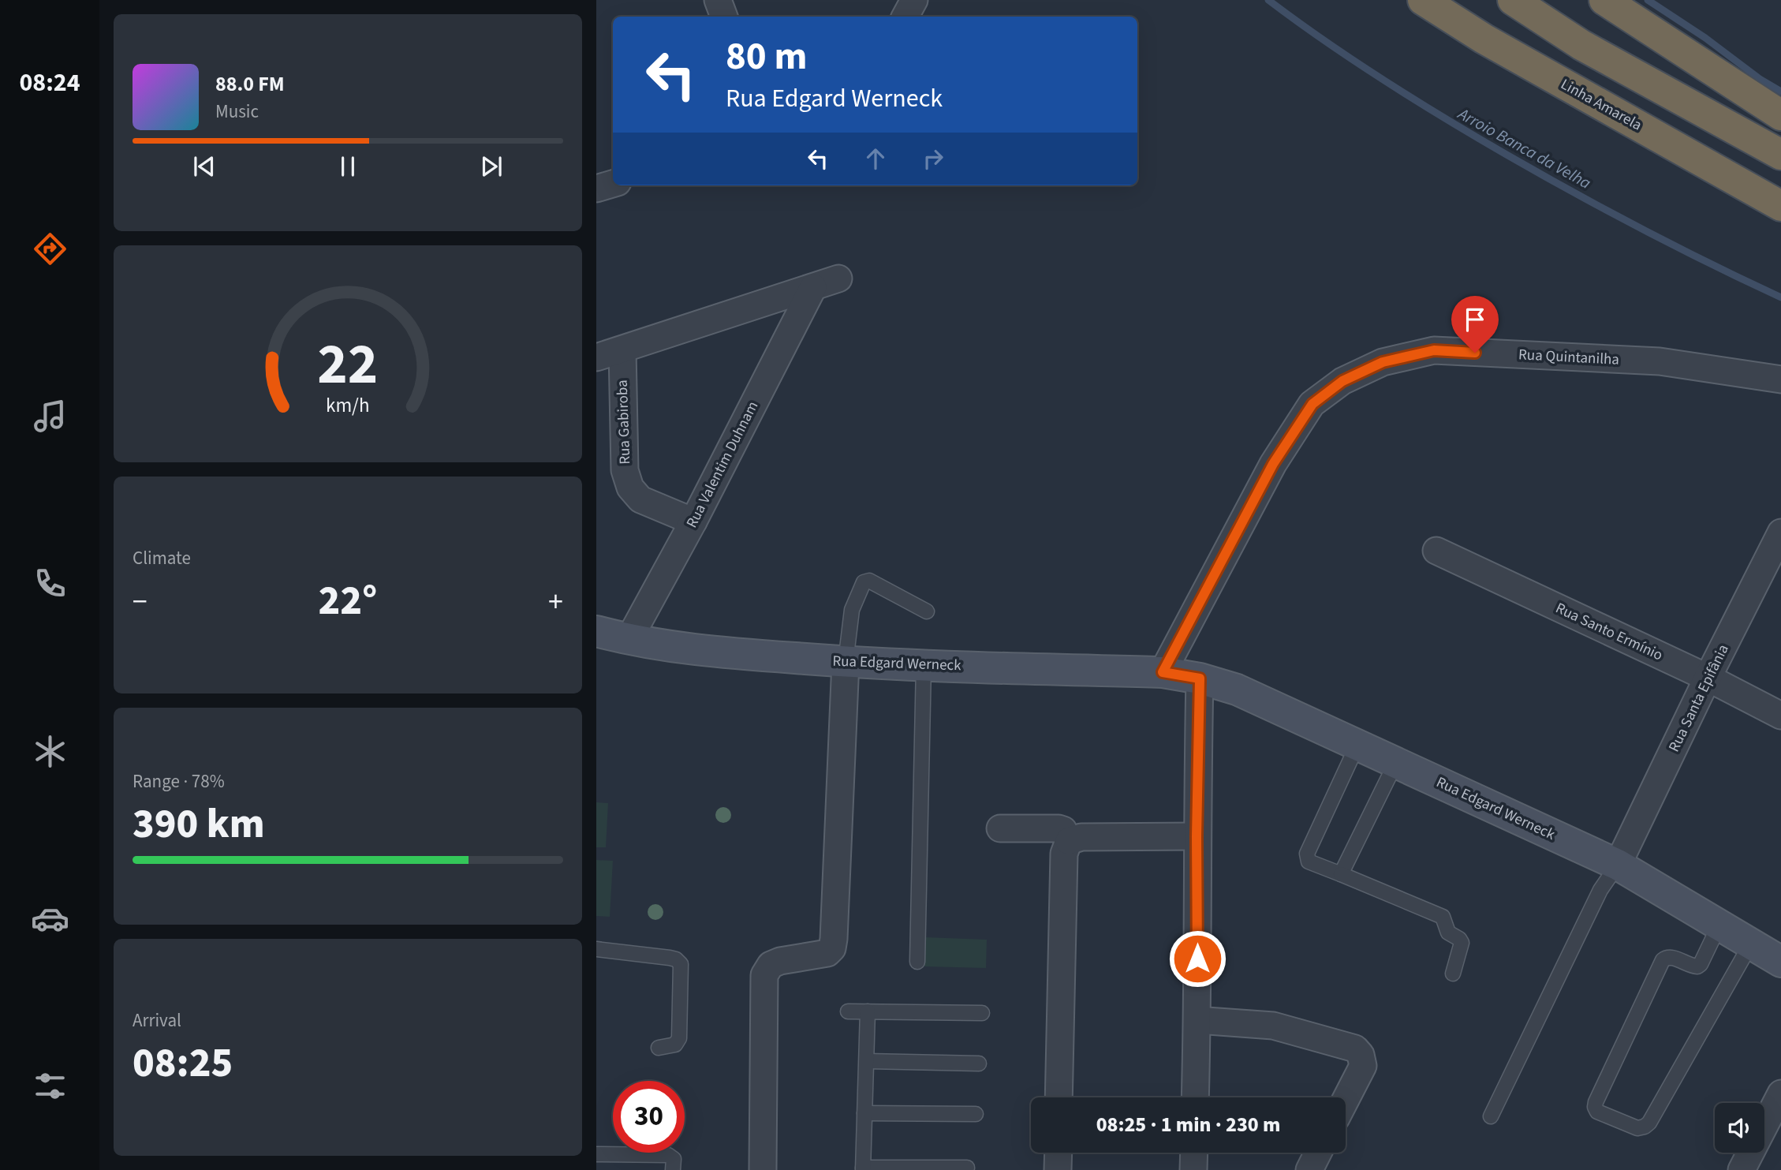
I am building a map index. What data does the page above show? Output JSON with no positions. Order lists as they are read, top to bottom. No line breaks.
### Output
{"streets":{"highway":["Linha Amarela"],"street":["Rua Quintanilha","Rua Gabiroba","Rua Valentim Duhnam","Rua Santo Ermínio","Rua Edgard Werneck","Rua Santa Epifânia"]},"crossings":[["Rua Quintanilha","Rua Edgard Werneck"],["Rua Gabiroba","Rua Valentim Duhnam"],["Rua Valentim Duhnam","Rua Edgard Werneck"],["Rua Santo Ermínio","Rua Santa Epifânia"],["Rua Edgard Werneck","Rua Santa Epifânia"]],"water":["Arroio Banca da Velha"],"page":{"tabs":"08:24","turn":["80 m","Rua Edgard Werneck"],"song":["88.0 FM","Music"],"tile":["Climate",["Range · 78%","390 km"],["Arrival","08:25"]],"heat":["−","22°","+"],"limit":"30","trip":"08:25 · 1 min · 230 m","gauge":["22","km/h"]}}
